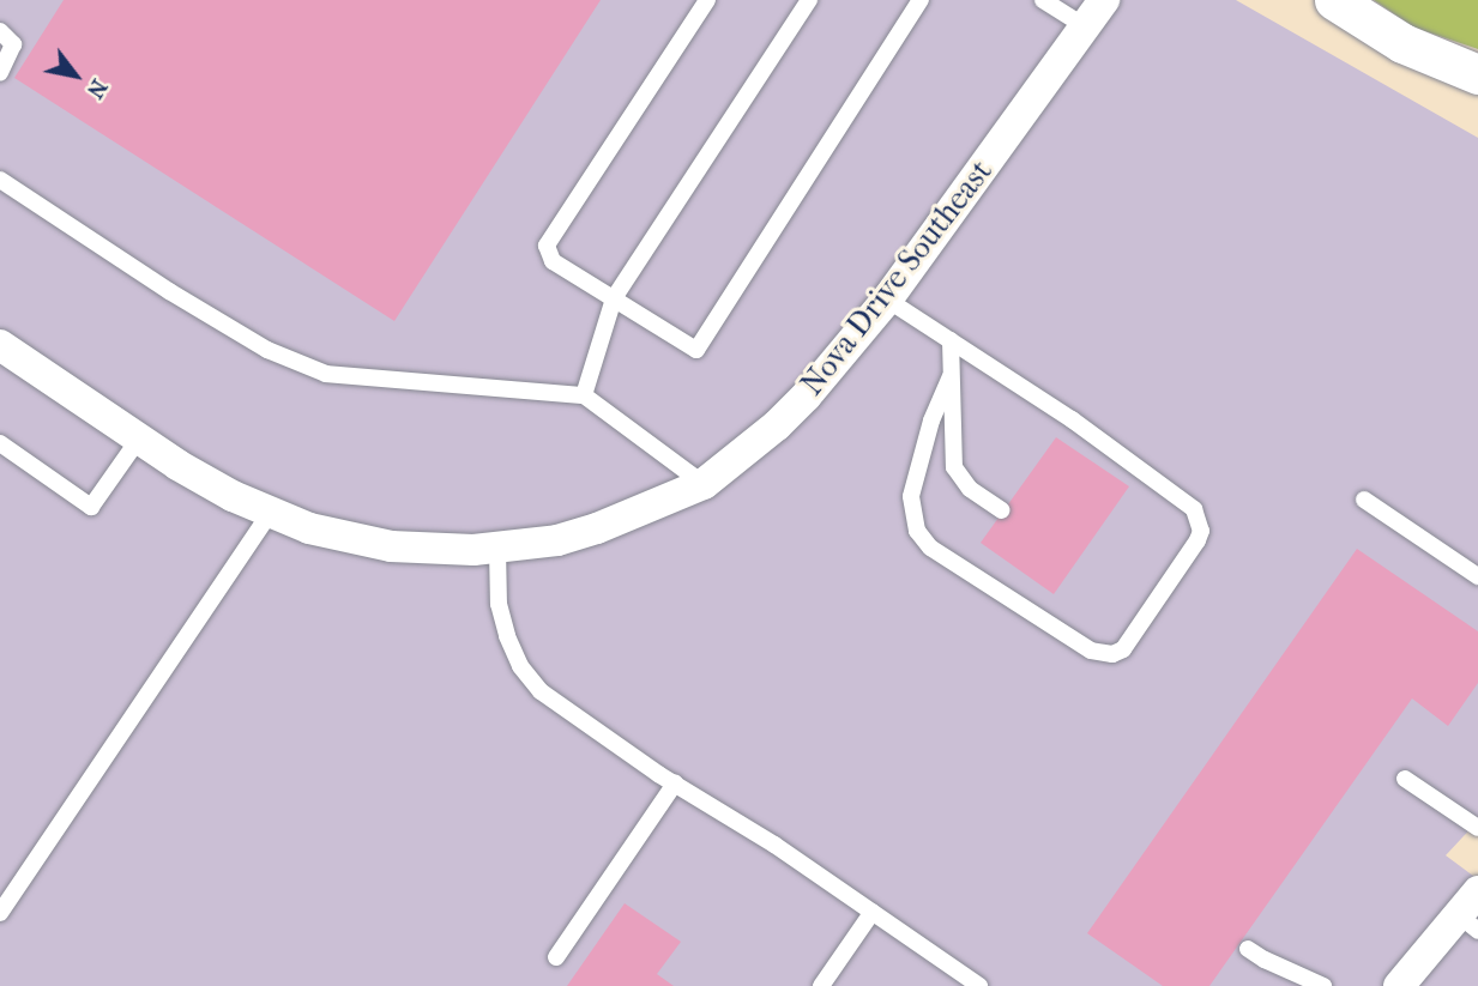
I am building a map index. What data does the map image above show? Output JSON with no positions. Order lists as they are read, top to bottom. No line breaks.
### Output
{"streets":{"street":["Nova Drive Southeast"]},"north":"bottom right"}
